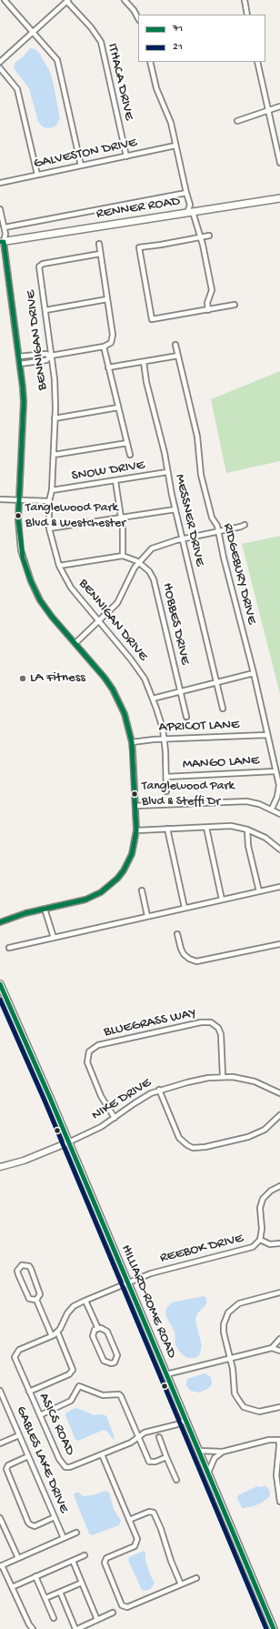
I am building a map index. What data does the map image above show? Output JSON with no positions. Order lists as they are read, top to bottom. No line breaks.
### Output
{"streets":{"main road":["RENNER ROAD","HILLIARD-ROME ROAD"],"street":["ITHACA DRIVE","GALVESTON DRIVE","BENNIGAN DRIVE","SNOW DRIVE","MESSNER DRIVE","RIDGEBURY DRIVE","HOBBES DRIVE","APRICOT LANE","MANGO LANE","BLUEGRASS WAY","NIKE DRIVE","REEBOK DRIVE","ASICS ROAD","GABLES LAKE DRIVE"]},"crossings":[["ITHACA DRIVE","GALVESTON DRIVE"],["BENNIGAN DRIVE","SNOW DRIVE"],["BENNIGAN DRIVE","APRICOT LANE"],["BENNIGAN DRIVE","MANGO LANE"],["SNOW DRIVE","MESSNER DRIVE"],["RIDGEBURY DRIVE","APRICOT LANE"],["RIDGEBURY DRIVE","MANGO LANE"],["BLUEGRASS WAY","NIKE DRIVE"],["NIKE DRIVE","HILLIARD-ROME ROAD"],["REEBOK DRIVE","HILLIARD-ROME ROAD"],["REEBOK DRIVE","ASICS ROAD"],["HILLIARD-ROME ROAD","ASICS ROAD"]],"places":["Tanglewood Park Blvd & Westchester","LA Fitness","Tanglewood Park Blvd & Steffi Dr"],"lines":["transit line 71","transit line 21"],"legend":["71","21"]}
